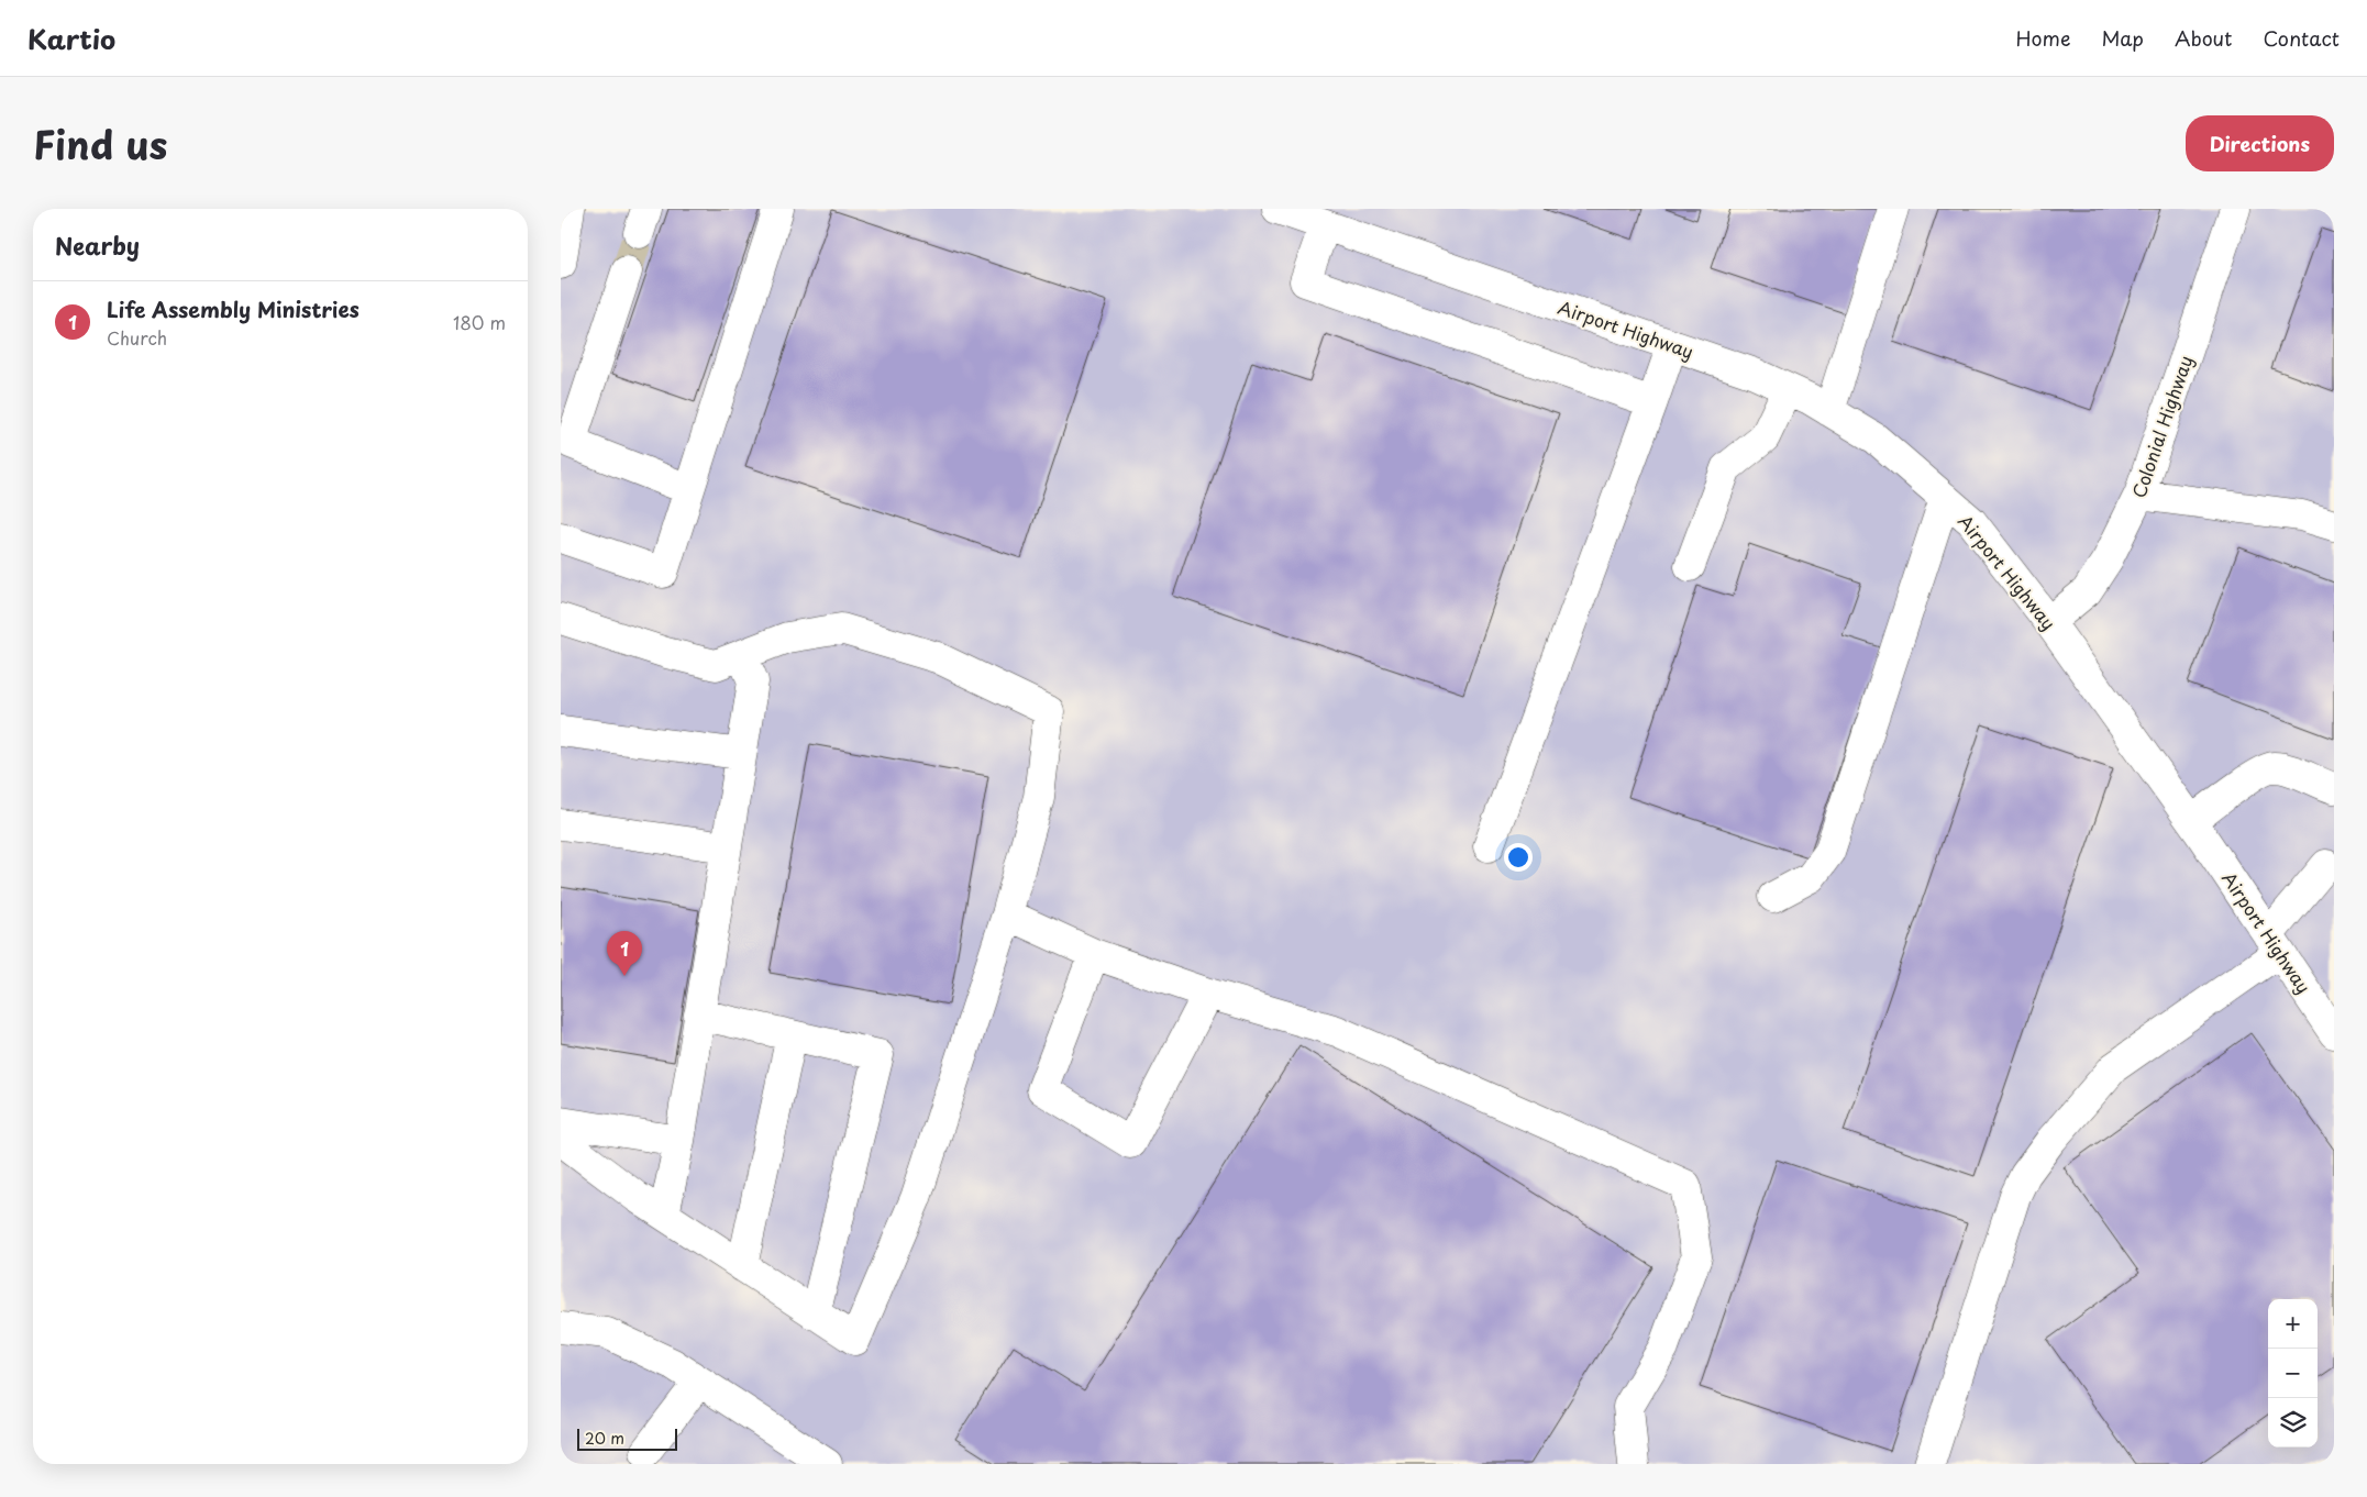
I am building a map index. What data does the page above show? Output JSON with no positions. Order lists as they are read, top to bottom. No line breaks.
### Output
{"streets":{"main road":["Airport Highway","Colonial Highway"]},"crossings":[["Airport Highway","Colonial Highway"]],"scale_bar":"20 m","page":{"header":"Kartio","nav":["Home","Map","About","Contact"],"title":"Find us","buttons":"Directions","heading":"Nearby","list":[{"mark":"1","name":"Life Assembly Ministries","note":"Church","value":"180 m"}],"pins":"1","map_buttons":["+","−"],"scale":"20 m"}}
